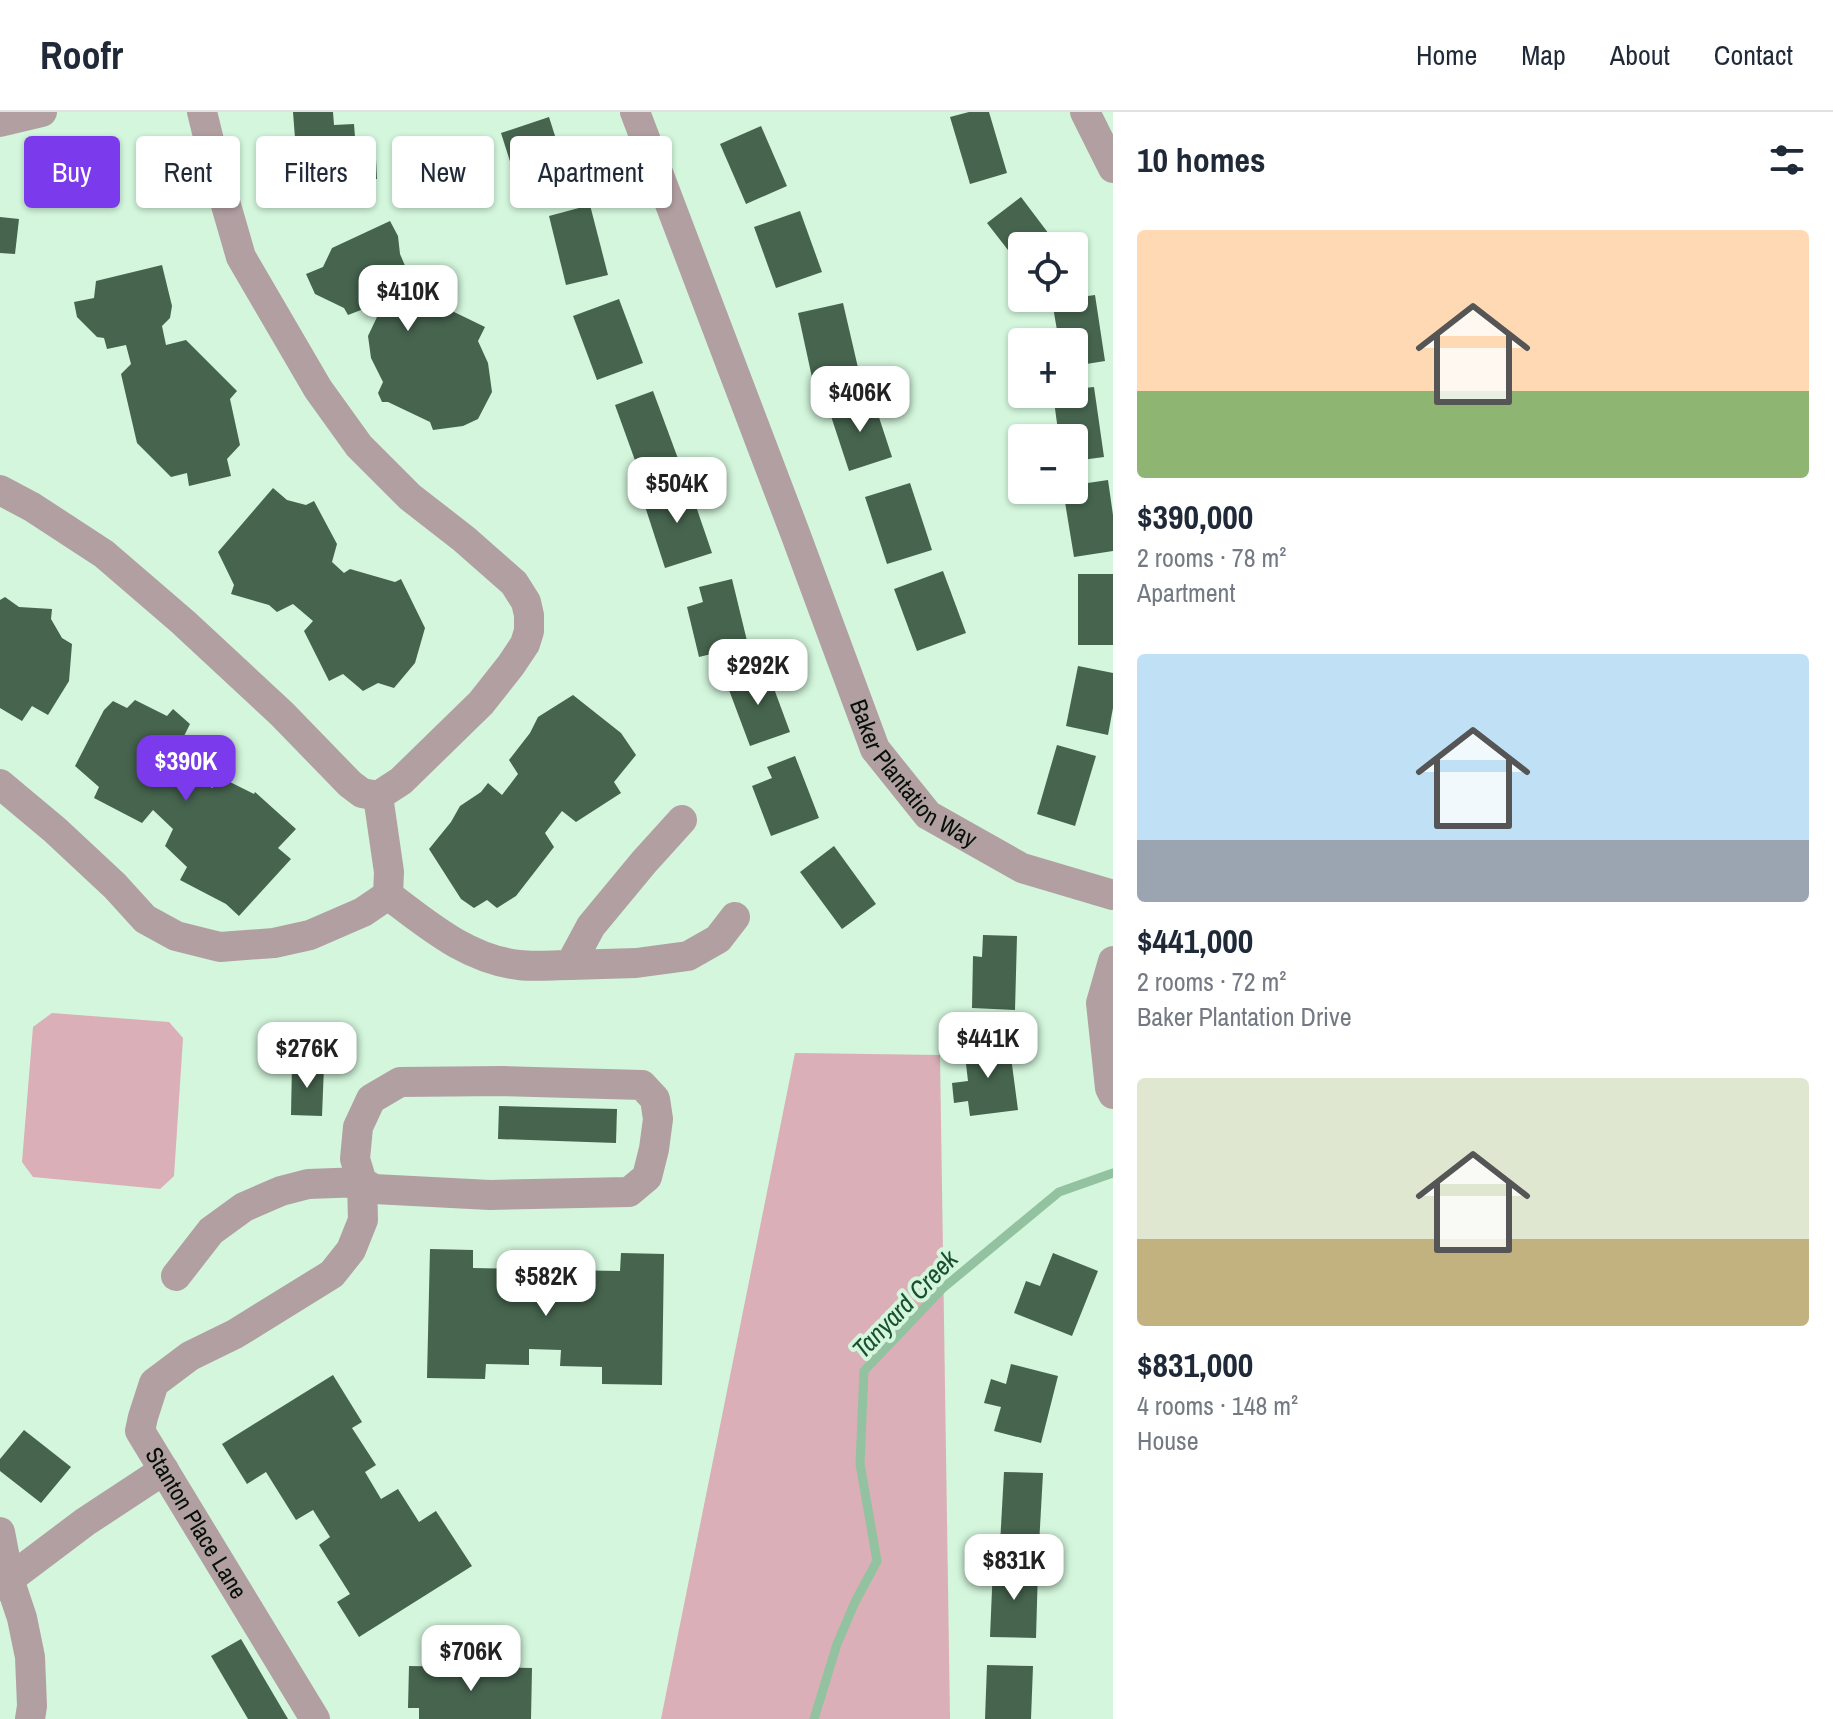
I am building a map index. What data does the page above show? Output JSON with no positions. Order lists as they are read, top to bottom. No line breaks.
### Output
{"streets":{"street":["Baker Plantation Way","Stanton Place Lane"]},"water":["Tanyard Creek"],"page":{"header":"Roofr","nav":["Home","Map","About","Contact"],"heading":"10 homes","chip":["Buy","Rent","Filters","New","Apartment"],"list":[{"name":"$390,000","note":"2 rooms · 78 m² · Apartment"},{"name":"$441,000","note":"2 rooms · 72 m² · Baker Plantation Drive"},{"name":"$831,000","note":"4 rooms · 148 m² · House"}],"map_buttons":["+","−"],"price":["$410K","$406K","$504K","$292K","$390K","$441K","$276K","$582K","$831K","$706K"]}}
